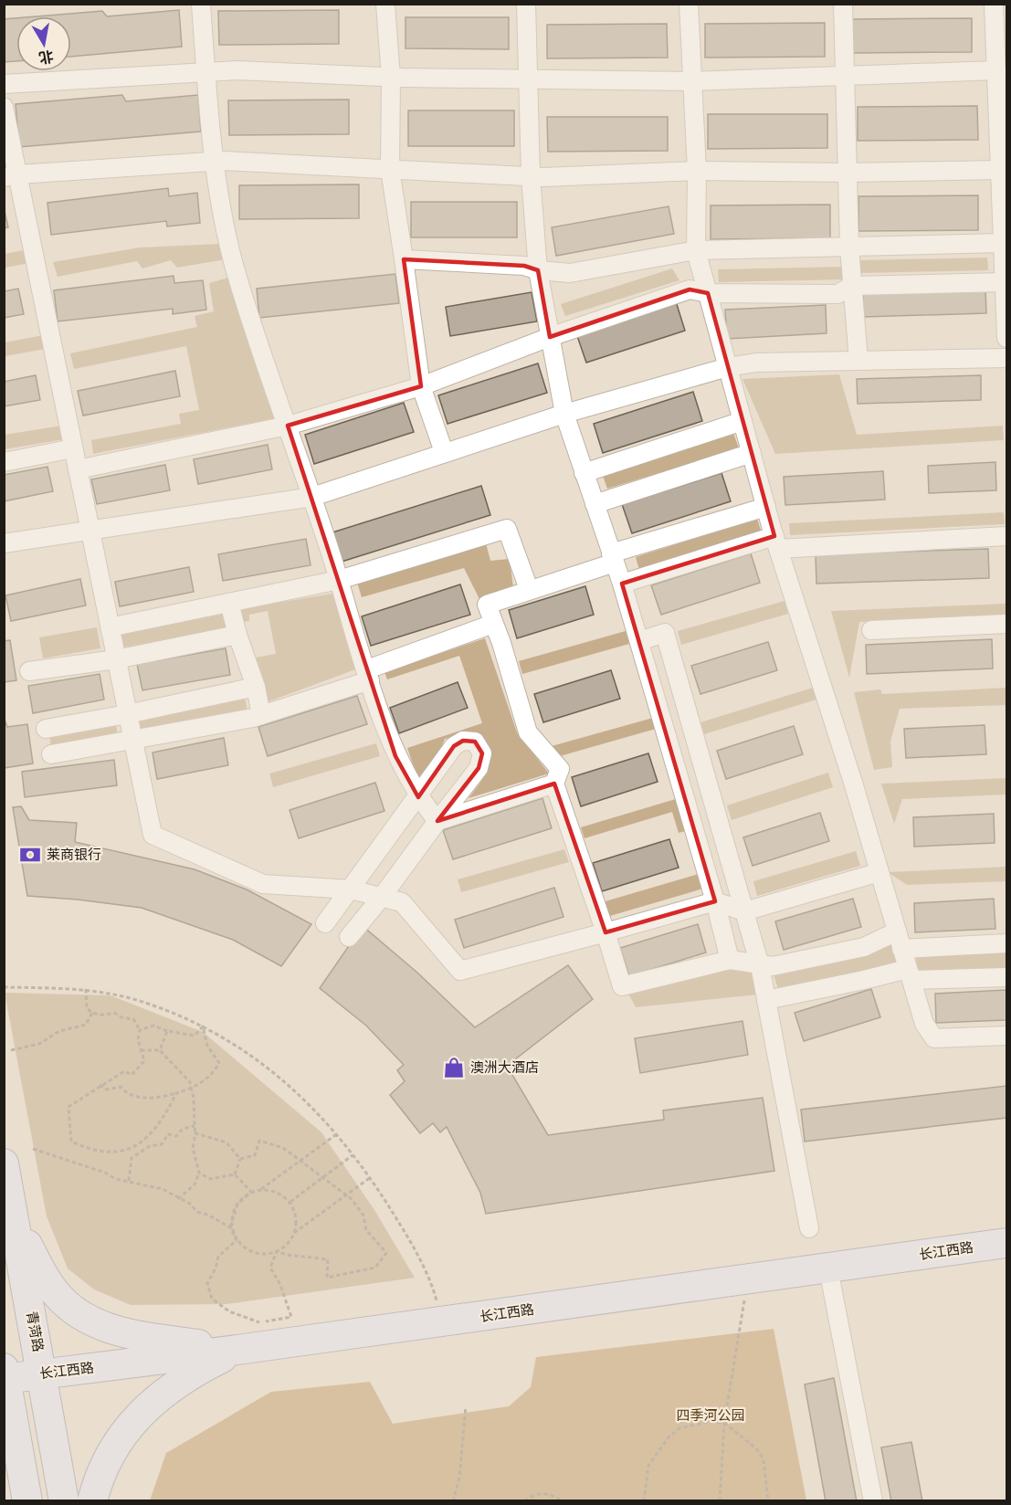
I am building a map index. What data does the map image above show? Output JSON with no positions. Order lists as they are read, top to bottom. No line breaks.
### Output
{"streets":{"main road":["长江西路","青菏路"]},"crossings":[["长江西路","青菏路"]],"parks":["四季河公园"],"places":{"bank":["莱商银行"],"shop":["澳洲大酒店"]},"north":"bottom"}
